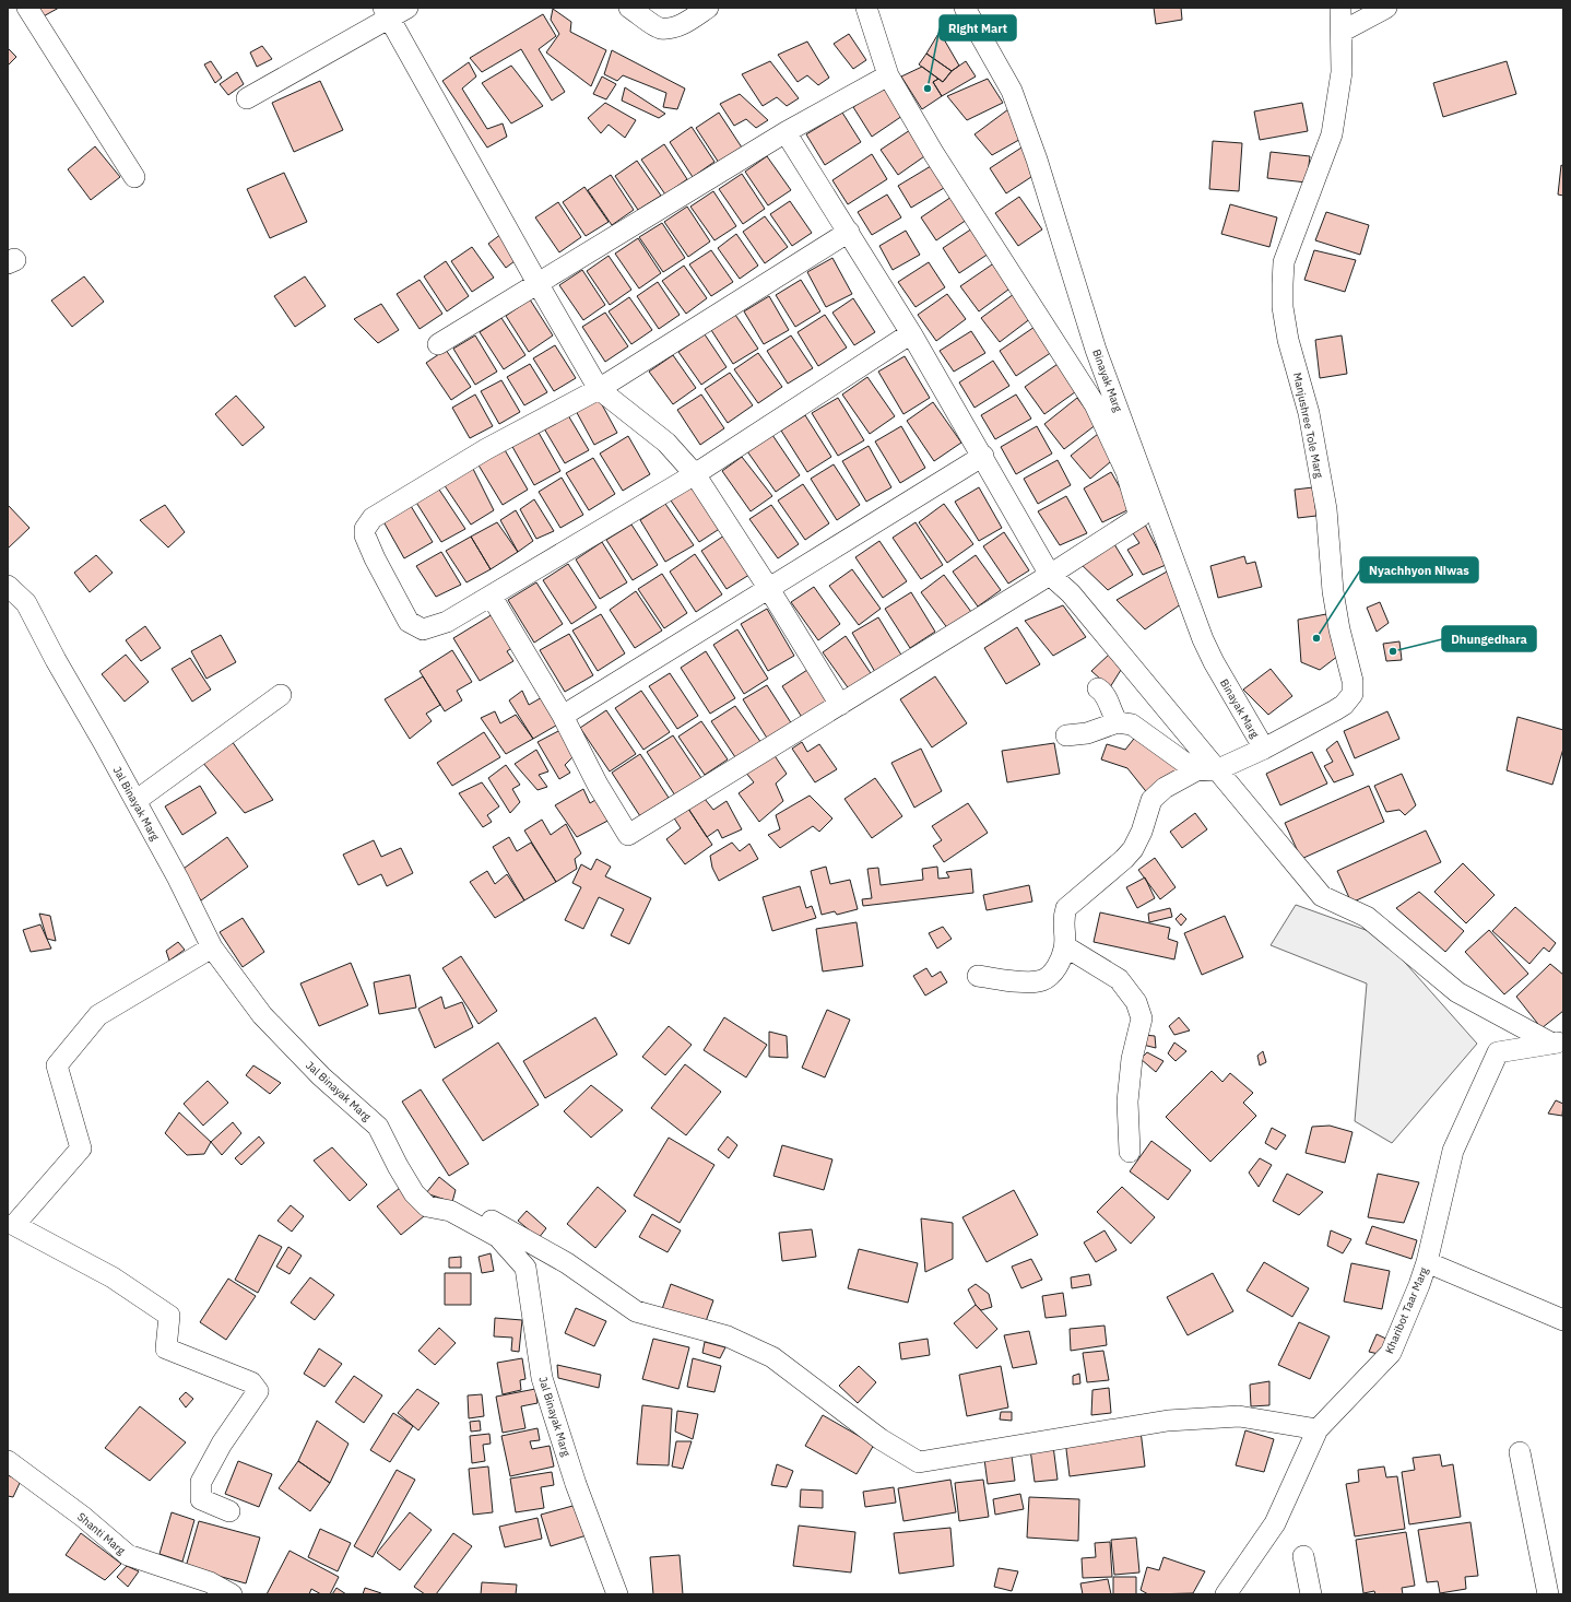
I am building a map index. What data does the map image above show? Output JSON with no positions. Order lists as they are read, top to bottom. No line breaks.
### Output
{"streets":{"street":["Binayak Marg","Manjushree Tole Marg","Jal Binayak Marg","Kharibot Taar Marg","Shanti Marg"]},"crossings":[["Binayak Marg","Manjushree Tole Marg"]],"places":["Right Mart","Nyachhyon Niwas","Dhungedhara"]}
